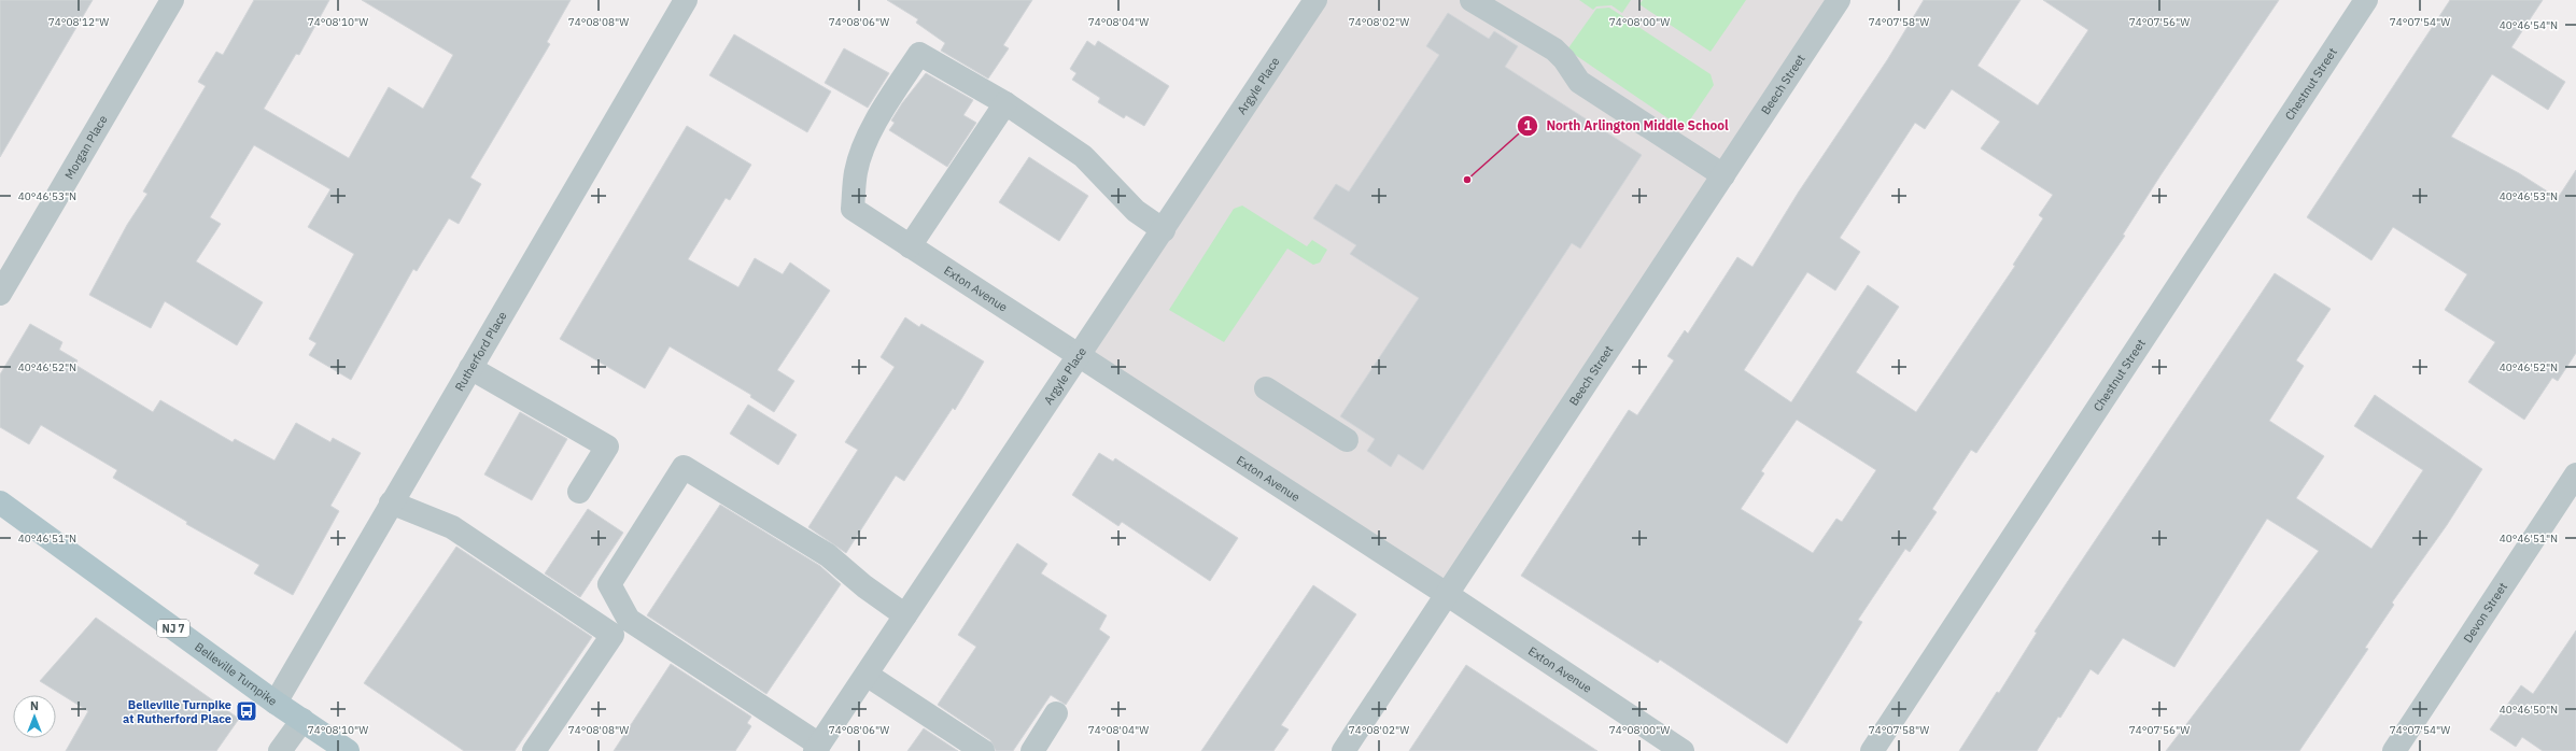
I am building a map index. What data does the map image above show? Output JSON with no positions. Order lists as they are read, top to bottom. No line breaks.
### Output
{"streets":{"main road":["NJ 7","Belleville Turnpike"],"street":["Chestnut Street","Argyle Place","Beech Street","Morgan Place","Exton Avenue","Rutherford Place","Devon Street"]},"crossings":[["Argyle Place","Exton Avenue"],["Beech Street","Exton Avenue"],["Rutherford Place","Belleville Turnpike"]],"places":{"other":["North Arlington Middle School"],"bus stop":["Belleville Turnpike at Rutherford Place"]},"north":"top","coordinates":["74°08'12\"W","74°08'10\"W","74°08'08\"W","74°08'06\"W","74°08'04\"W","74°08'02\"W","74°08'00\"W","74°07'58\"W","74°07'56\"W","74°07'54\"W","40°46'54\"N","40°46'53\"N","40°46'52\"N","40°46'51\"N","40°46'50\"N"]}
